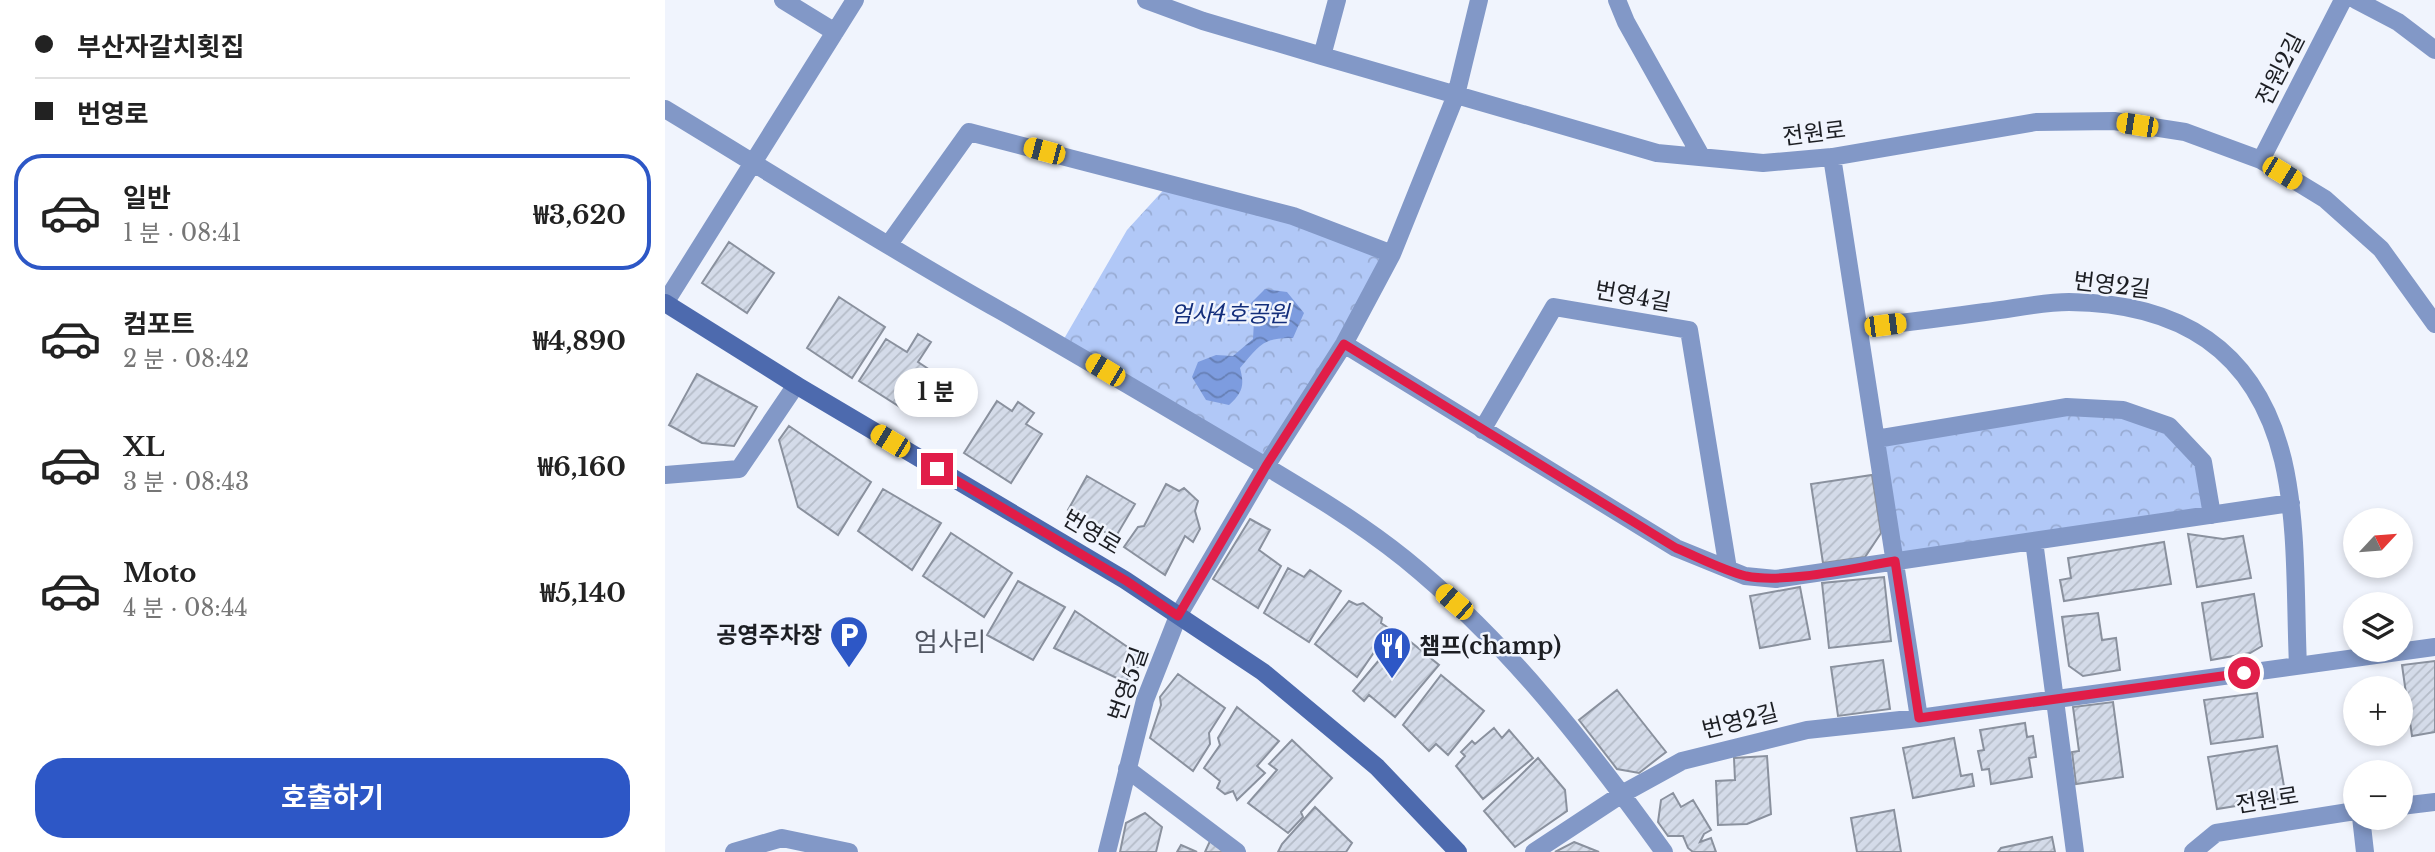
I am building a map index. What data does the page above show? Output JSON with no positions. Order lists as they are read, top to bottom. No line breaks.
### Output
{"streets":{"street":["전원2길","전원로","번영2길","번영4길","번영로","번영5길"]},"crossings":[["전원2길","전원로"],["번영로","번영5길"]],"districts":["엄사리"],"parks":["엄사4호공원"],"places":{"parking":["공영주차장"],"restaurant":["챔프(champ)"]},"north":"top right","page":{"banner":["부산자갈치횟집","번영로"],"list":[{"name":"일반","note":"1 분 · 08:41","value":"₩3,620"},{"name":"컴포트","note":"2 분 · 08:42","value":"₩4,890"},{"name":"XL","note":"3 분 · 08:43","value":"₩6,160"},{"name":"Moto","note":"4 분 · 08:44","value":"₩5,140"}],"bubble":"1 분","map_buttons":["+","−"],"buttons":"호출하기"}}
